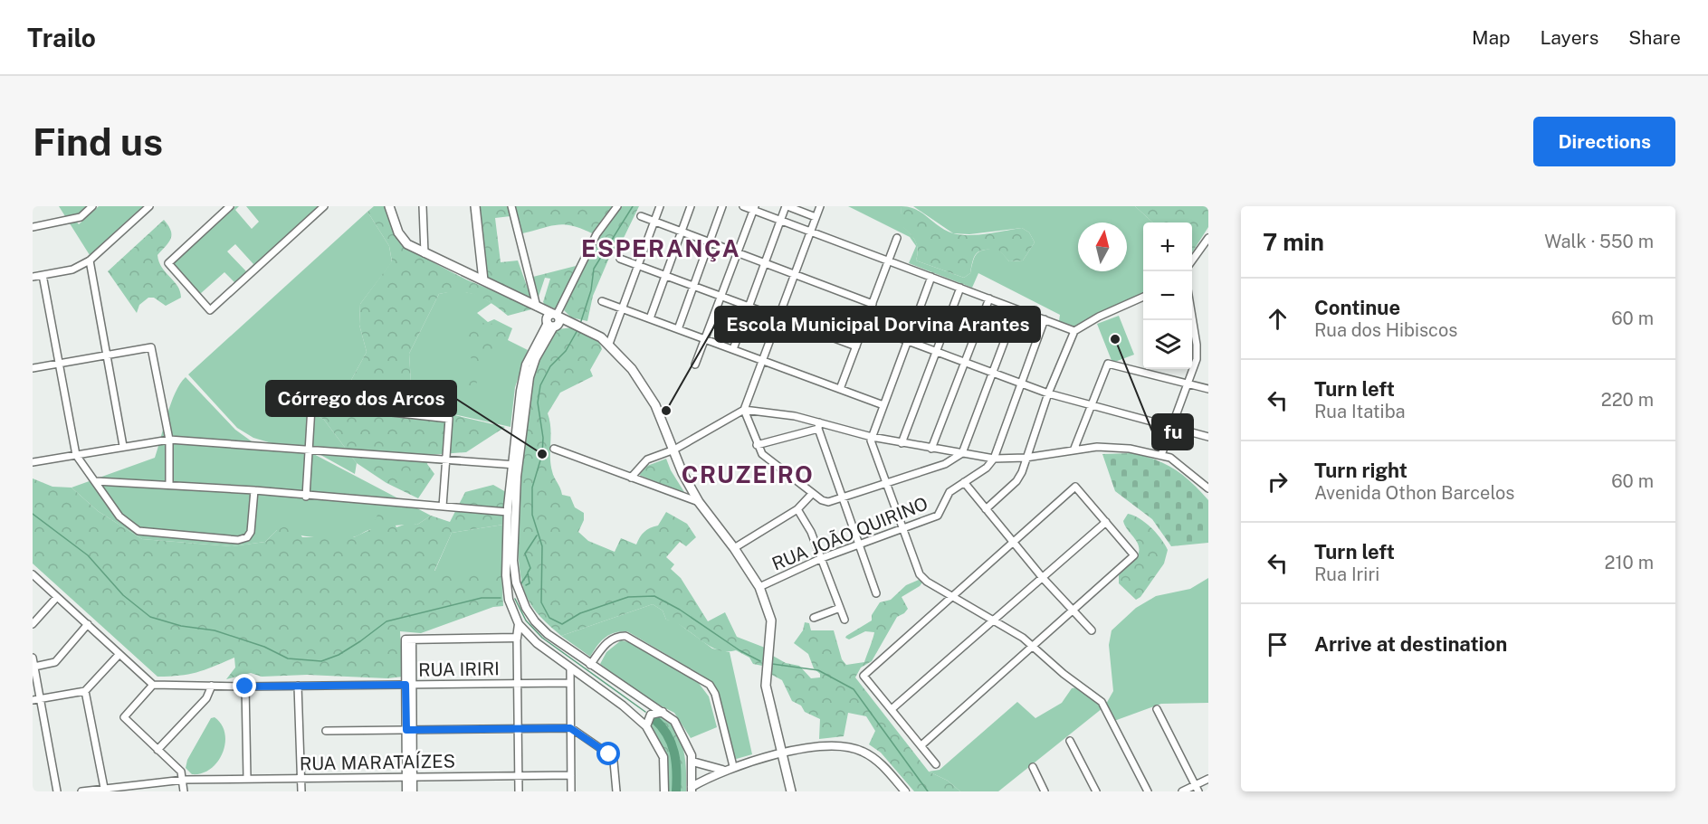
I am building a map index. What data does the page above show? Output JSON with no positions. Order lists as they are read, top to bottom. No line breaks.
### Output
{"streets":{"street":["RUA JOÃO QUIRINO","RUA IRIRI","RUA MARATAÍZES"]},"districts":["ESPERANÇA","CRUZEIRO"],"places":["fu","Escola Municipal Dorvina Arantes","Córrego dos Arcos"],"north":"top","page":{"header":"Trailo","nav":["Map","Layers","Share"],"buttons":"Directions","title":"Find us","heading":["7 min","Walk · 550 m"],"map_buttons":["+","−"],"list":[["Continue","Rua dos Hibiscos","60 m"],["Turn left","Rua Itatiba","220 m"],["Turn right","Avenida Othon Barcelos","60 m"],["Turn left","Rua Iriri","210 m"],"Arrive at destination"]}}
